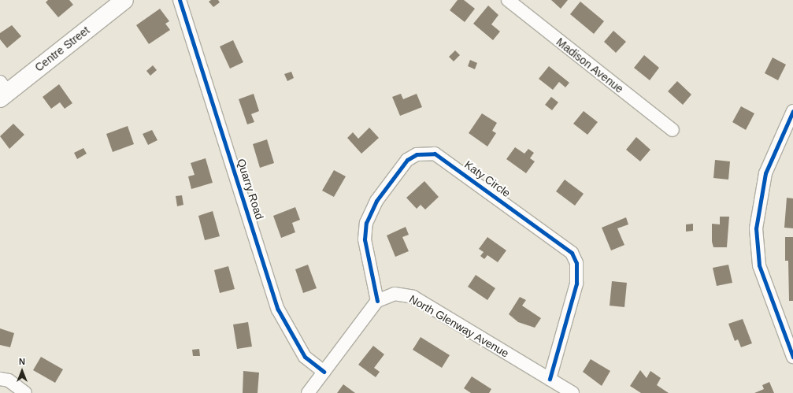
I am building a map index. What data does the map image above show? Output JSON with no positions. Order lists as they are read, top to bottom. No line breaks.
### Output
{"streets":{"main road":["Centre Street"],"street":["Madison Avenue","Katy Circle","Quarry Road","North Glenway Avenue"]},"crossings":[["Katy Circle","North Glenway Avenue"]],"north":"top"}
